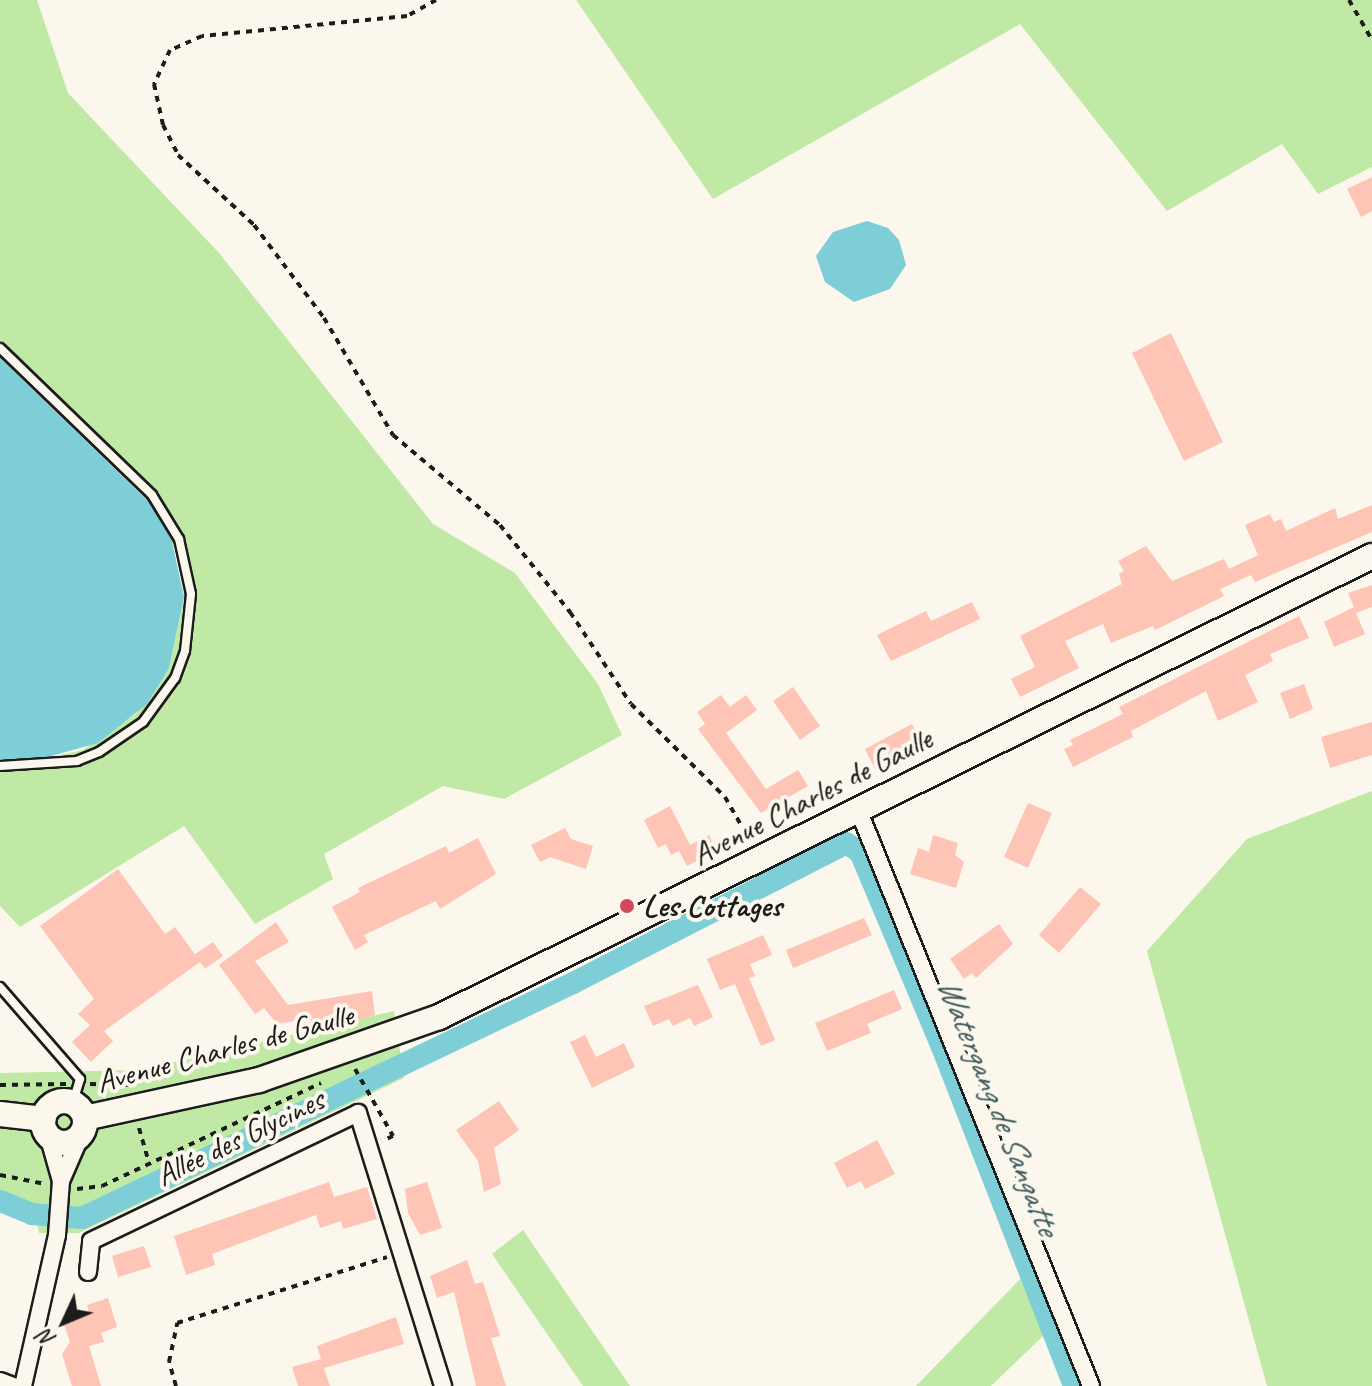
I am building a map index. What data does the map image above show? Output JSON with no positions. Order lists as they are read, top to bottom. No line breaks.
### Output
{"streets":{"main road":["Avenue Charles de Gaulle"],"street":["Allée des Glycines"]},"water":["Watergang de Sangatte"],"places":["Les Cottages"],"north":"bottom left"}
